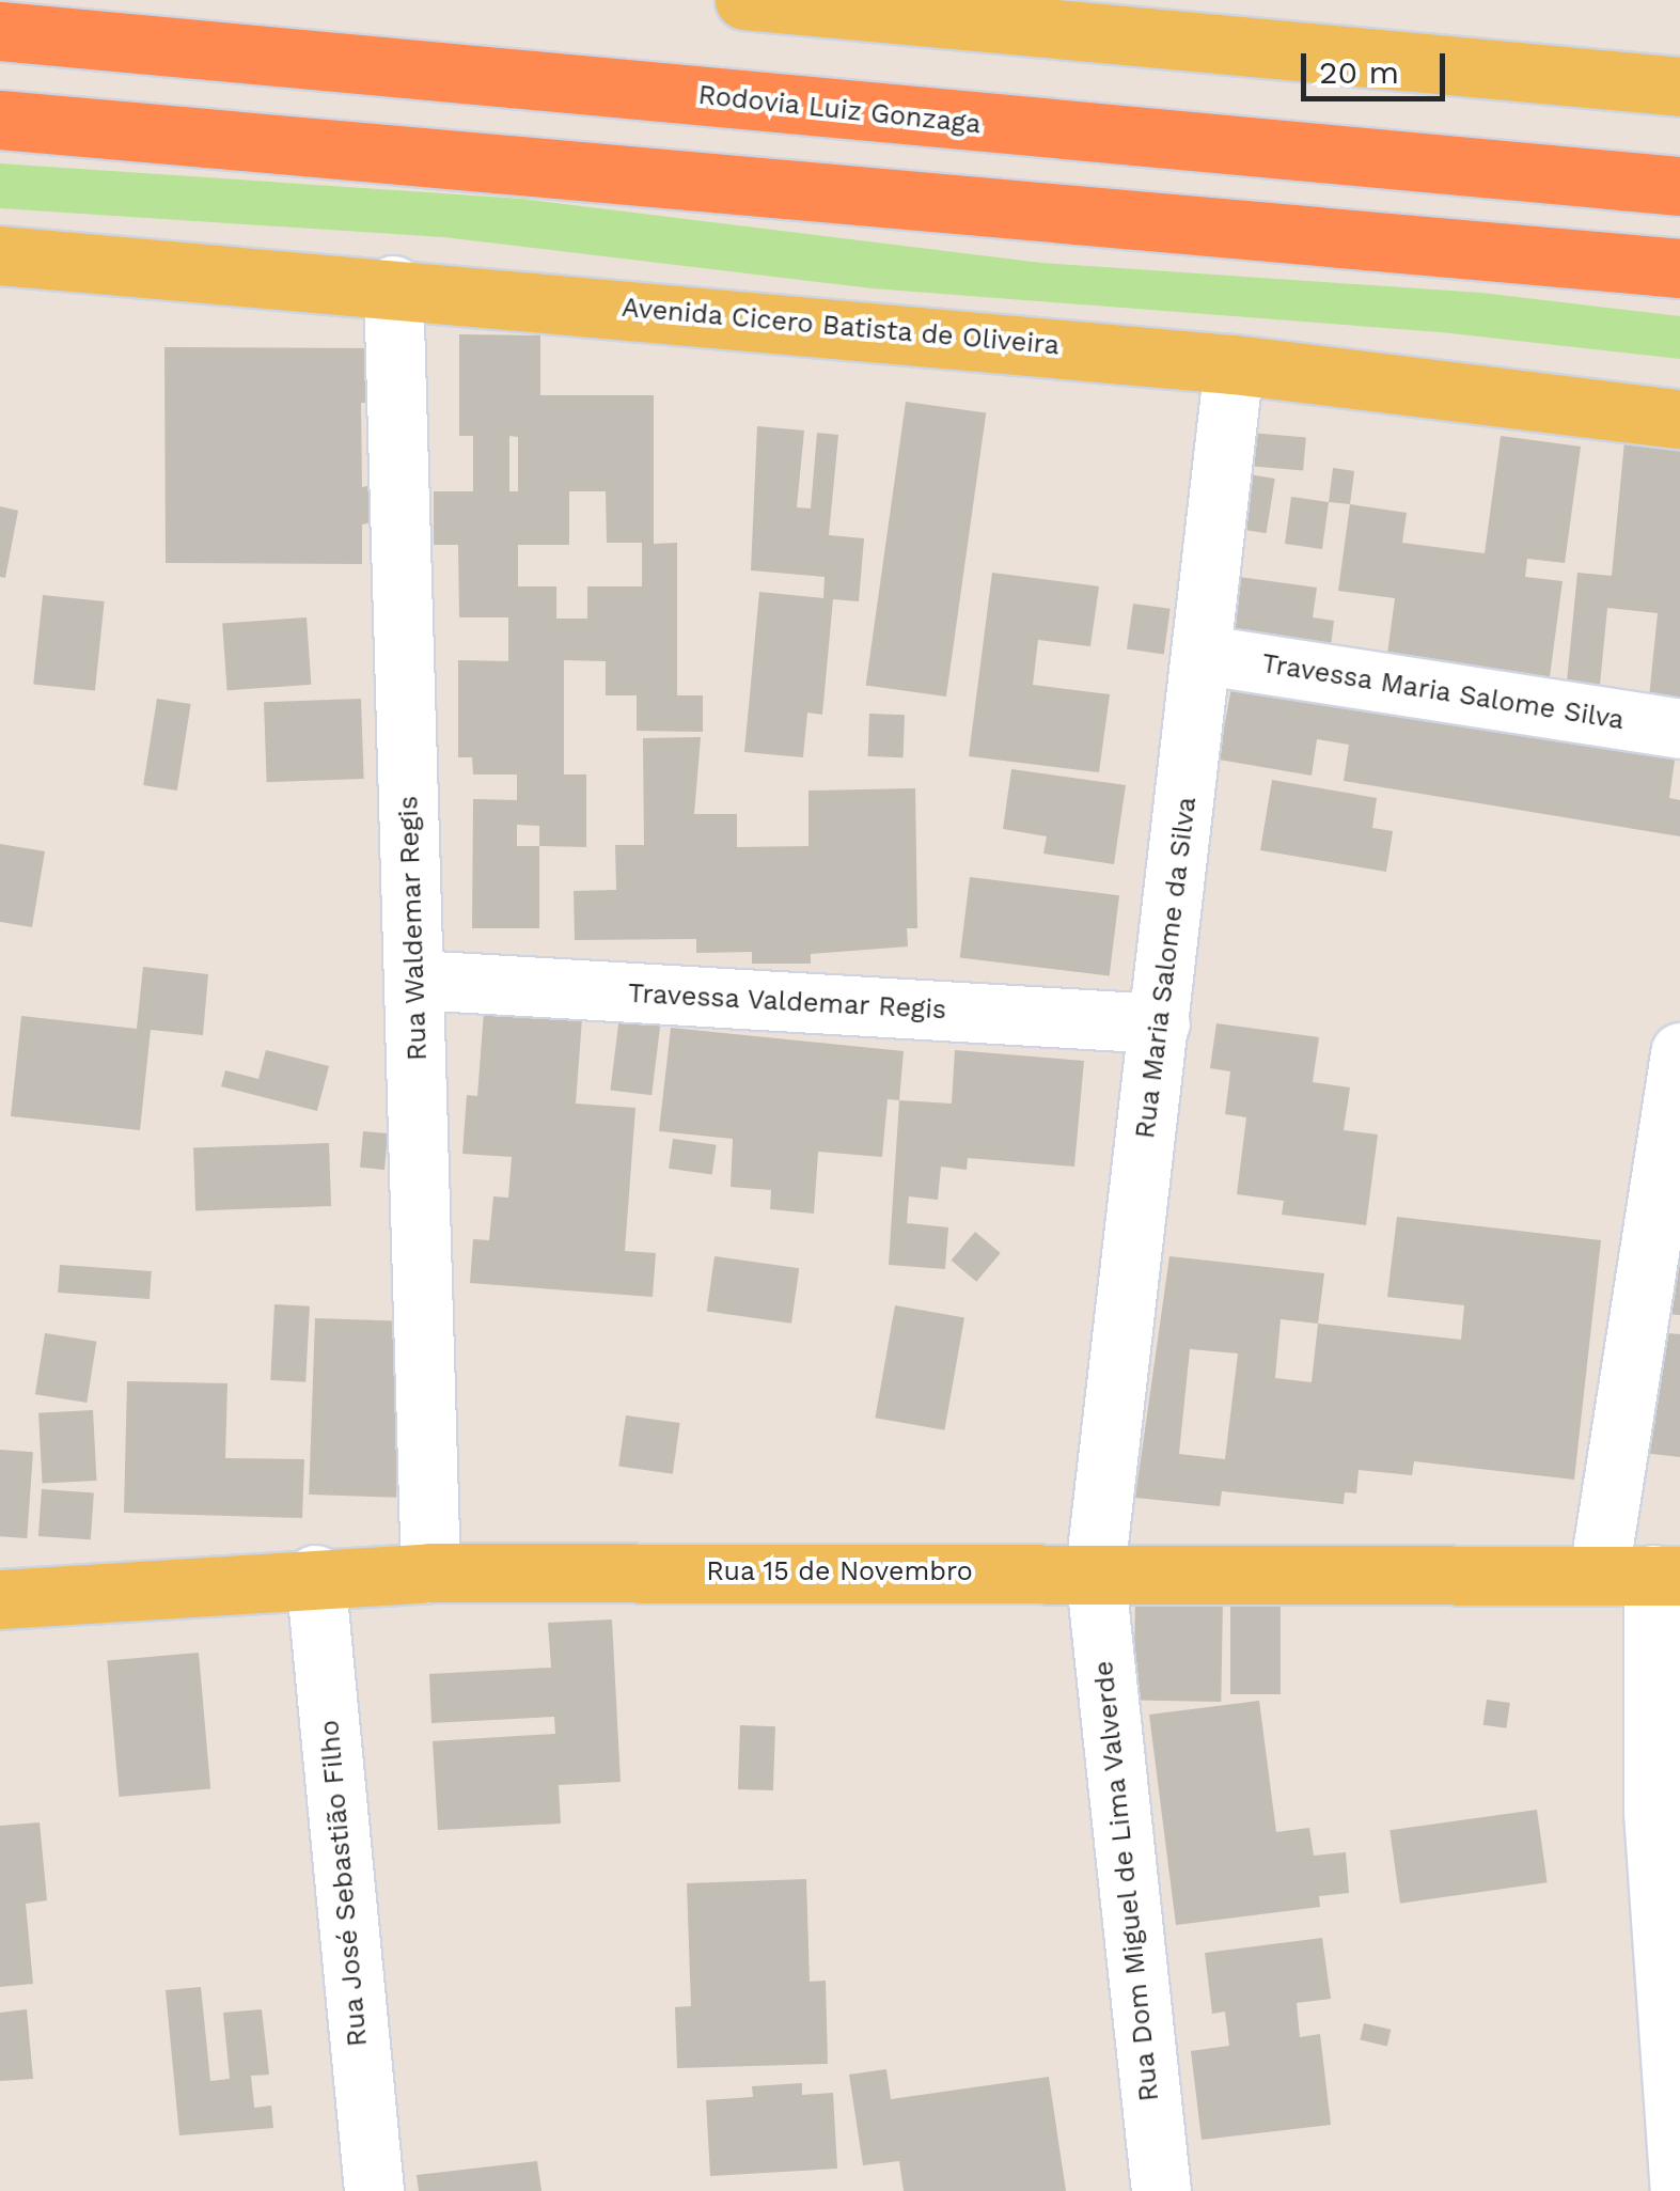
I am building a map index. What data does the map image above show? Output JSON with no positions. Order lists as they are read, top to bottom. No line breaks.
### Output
{"streets":{"highway":["Rodovia Luiz Gonzaga"],"main road":["Avenida Cicero Batista de Oliveira","Rua 15 de Novembro"],"street":["Travessa Maria Salome Silva","Rua Waldemar Regis","Rua Maria Salome da Silva","Travessa Valdemar Regis","Rua Dom Miguel de Lima Valverde","Rua José Sebastião Filho"]},"crossings":[["Avenida Cicero Batista de Oliveira","Rua Waldemar Regis"],["Avenida Cicero Batista de Oliveira","Rua Maria Salome da Silva"],["Travessa Maria Salome Silva","Rua Maria Salome da Silva"],["Rua Waldemar Regis","Travessa Valdemar Regis"],["Rua Waldemar Regis","Rua 15 de Novembro"],["Rua Maria Salome da Silva","Travessa Valdemar Regis"],["Rua Maria Salome da Silva","Rua 15 de Novembro"],["Rua Maria Salome da Silva","Rua Dom Miguel de Lima Valverde"],["Rua 15 de Novembro","Rua Dom Miguel de Lima Valverde"],["Rua 15 de Novembro","Rua José Sebastião Filho"]],"scale_bar":"20 m"}
